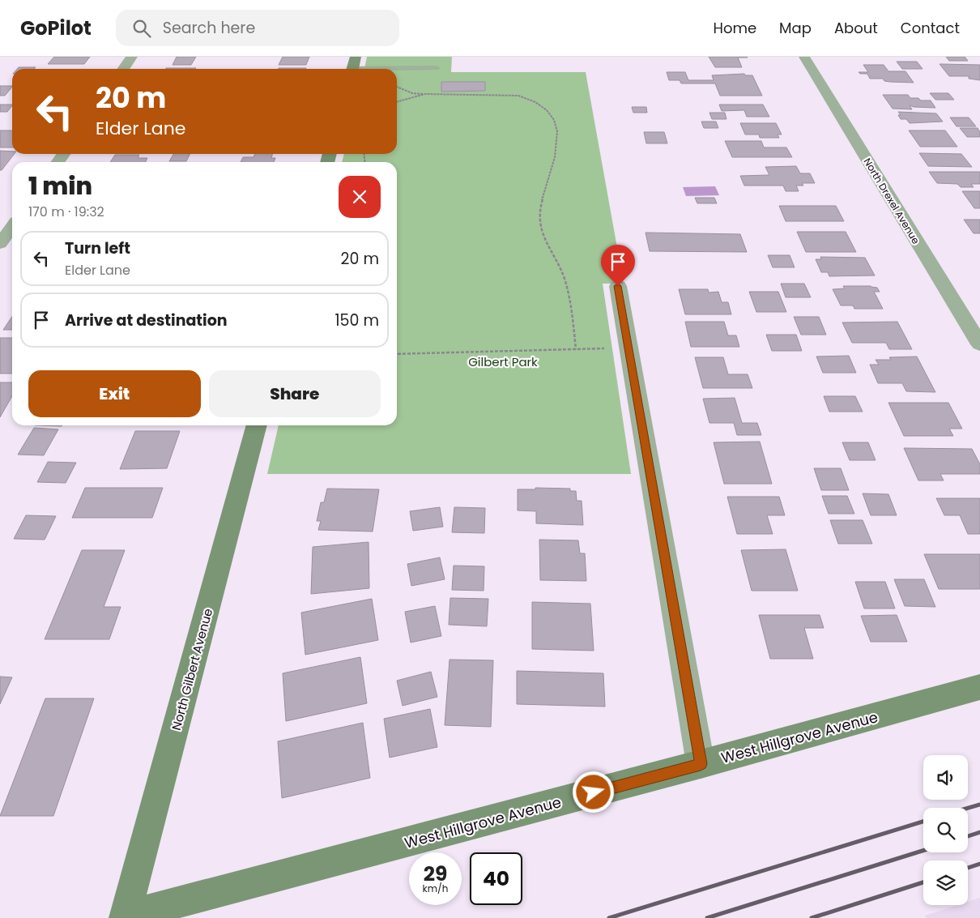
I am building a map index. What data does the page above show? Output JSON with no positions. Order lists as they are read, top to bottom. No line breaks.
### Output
{"streets":{"street":["North Drexel Avenue","North Gilbert Avenue","West Hillgrove Avenue"]},"crossings":[["North Gilbert Avenue","West Hillgrove Avenue"]],"parks":["Gilbert Park"],"page":{"header":"GoPilot","search":"Search here","nav":["Home","Map","About","Contact"],"turn":["20 m","Elder Lane"],"heading":["1 min","170 m · 19:32"],"list":[{"name":"Turn left","note":"Elder Lane","value":"20 m"},{"name":"Arrive at destination","value":"150 m"}],"buttons":["Exit","Share"],"speed":"29 km/h","limit":"40"}}
